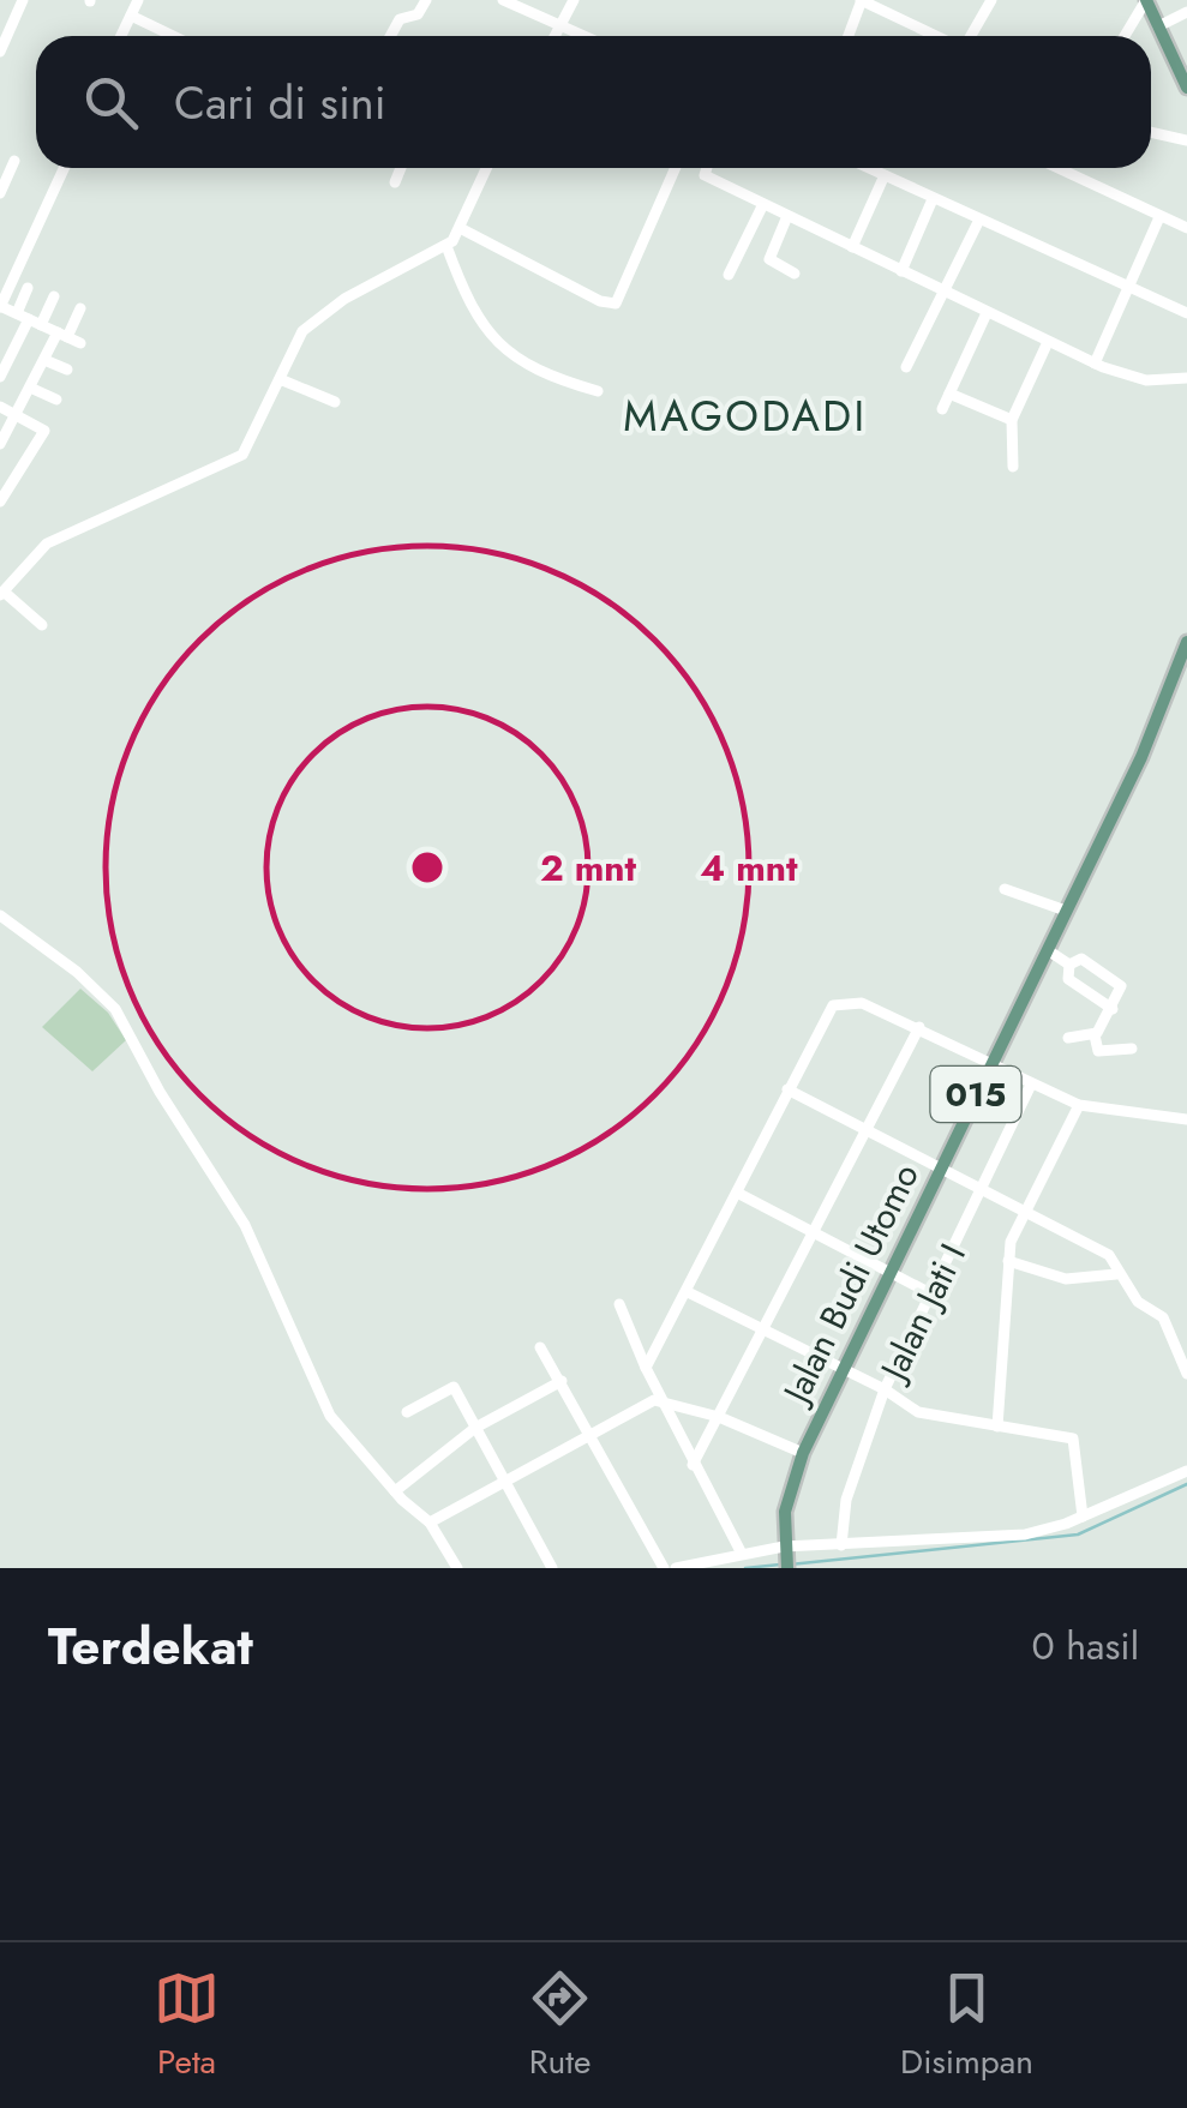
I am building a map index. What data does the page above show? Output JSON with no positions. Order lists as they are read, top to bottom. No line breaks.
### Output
{"streets":{"main road":["015","Jalan Budi Utomo"],"street":["Jalan Jati I"]},"districts":["MAGODADI"],"page":{"search":"Cari di sini","heading":["Terdekat","0 hasil"],"nav":["Peta","Rute","Disimpan"]},"rings":["2 mnt","4 mnt"]}
